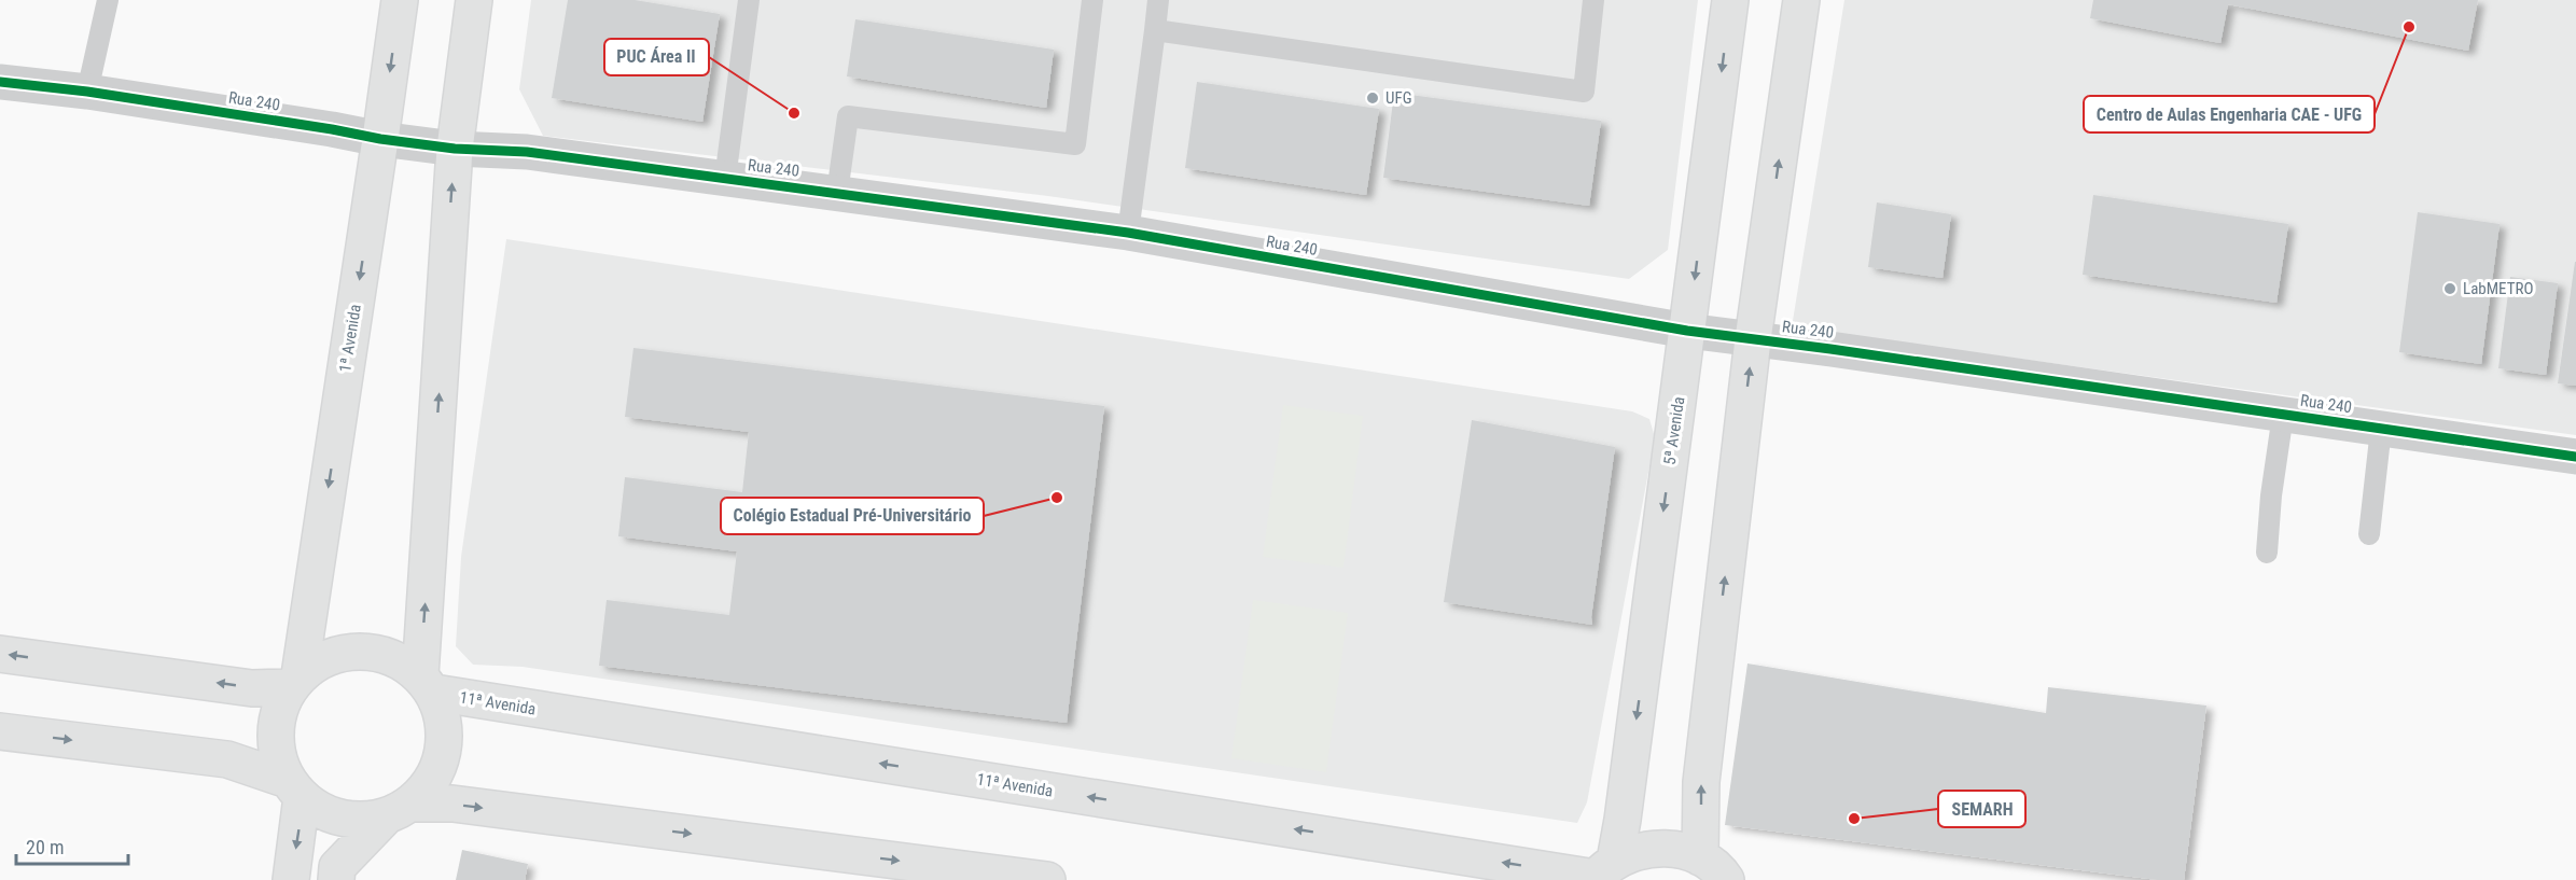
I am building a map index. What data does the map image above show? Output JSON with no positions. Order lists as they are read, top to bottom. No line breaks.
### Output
{"streets":{"main road":["1ª Avenida","5ª Avenida","11ª Avenida"],"street":["Rua 240"]},"crossings":[["Rua 240","1ª Avenida"],["Rua 240","5ª Avenida"],["1ª Avenida","11ª Avenida"],["5ª Avenida","11ª Avenida"]],"places":["Centro de Aulas Engenharia CAE - UFG","UFG","PUC Área II","LabMETRO","Colégio Estadual Pré-Universitário","SEMARH"],"scale_bar":"20 m"}
